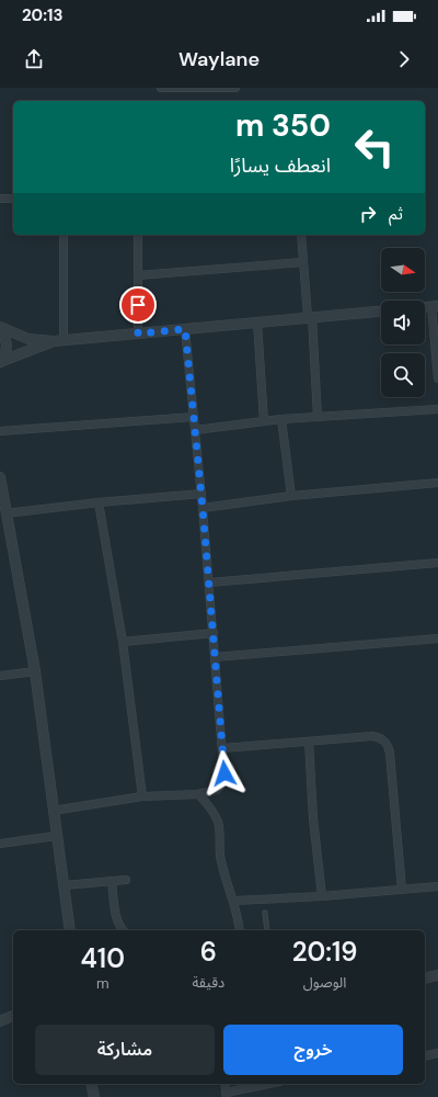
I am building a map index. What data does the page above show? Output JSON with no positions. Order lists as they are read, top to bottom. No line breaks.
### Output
{"north":"right","page":{"status":"20:13","header":"Waylane","turn":["350 m","انعطف يسارًا"],"then":"ثم","eta":["20:19","الوصول","6","دقيقة","410","m"],"buttons":["خروج","مشاركة"]}}
